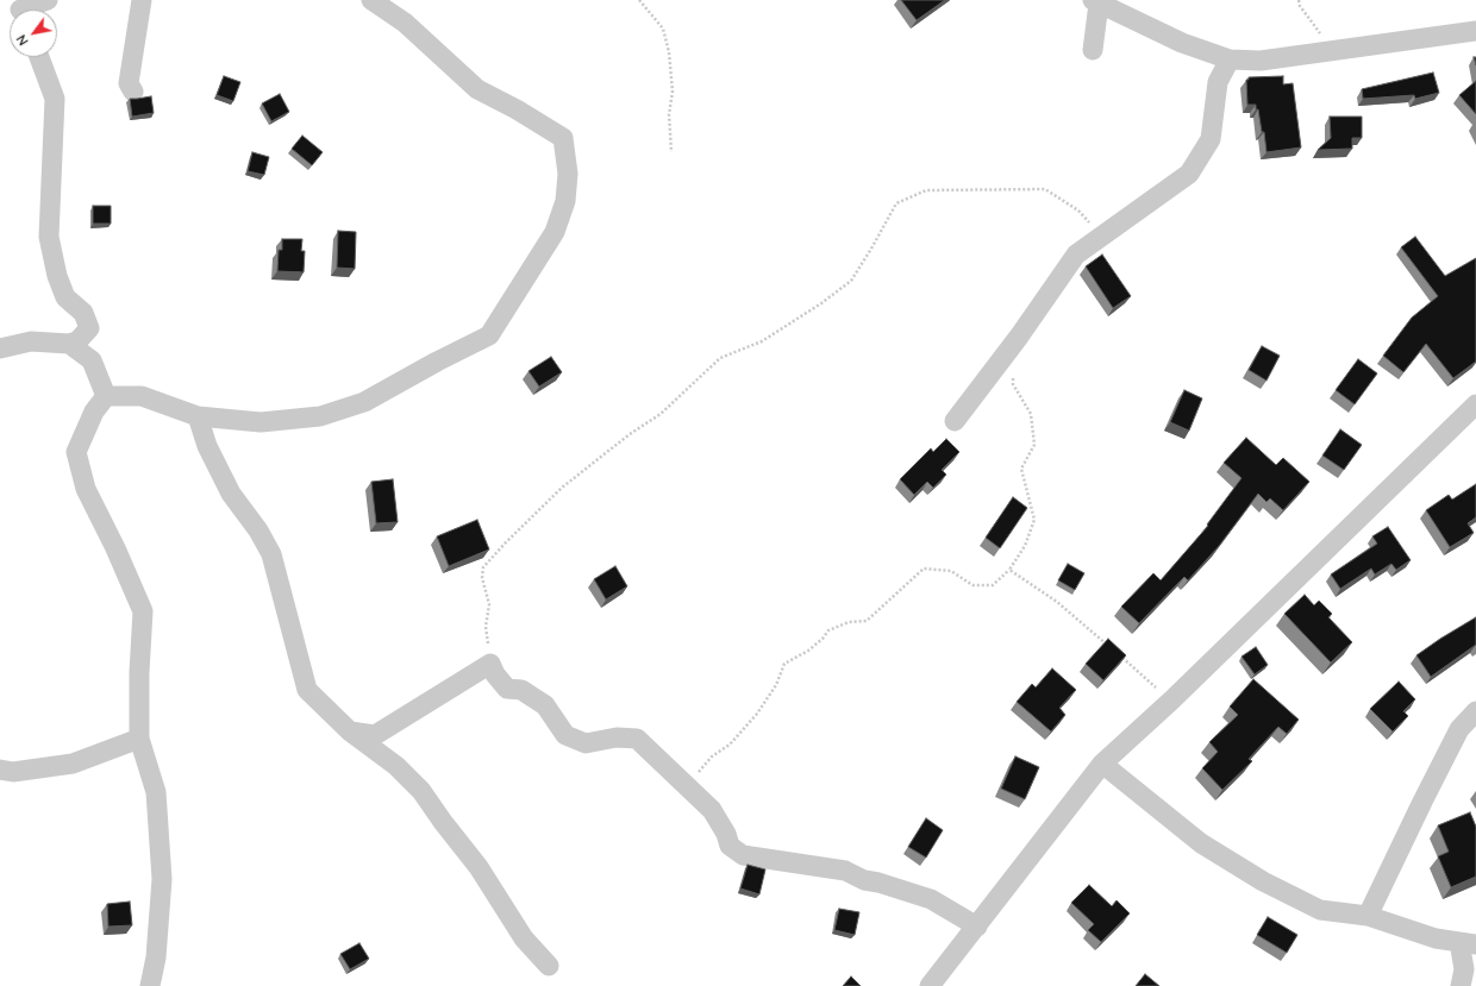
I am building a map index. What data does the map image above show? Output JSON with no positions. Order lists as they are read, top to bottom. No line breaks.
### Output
{"north":"bottom left"}
